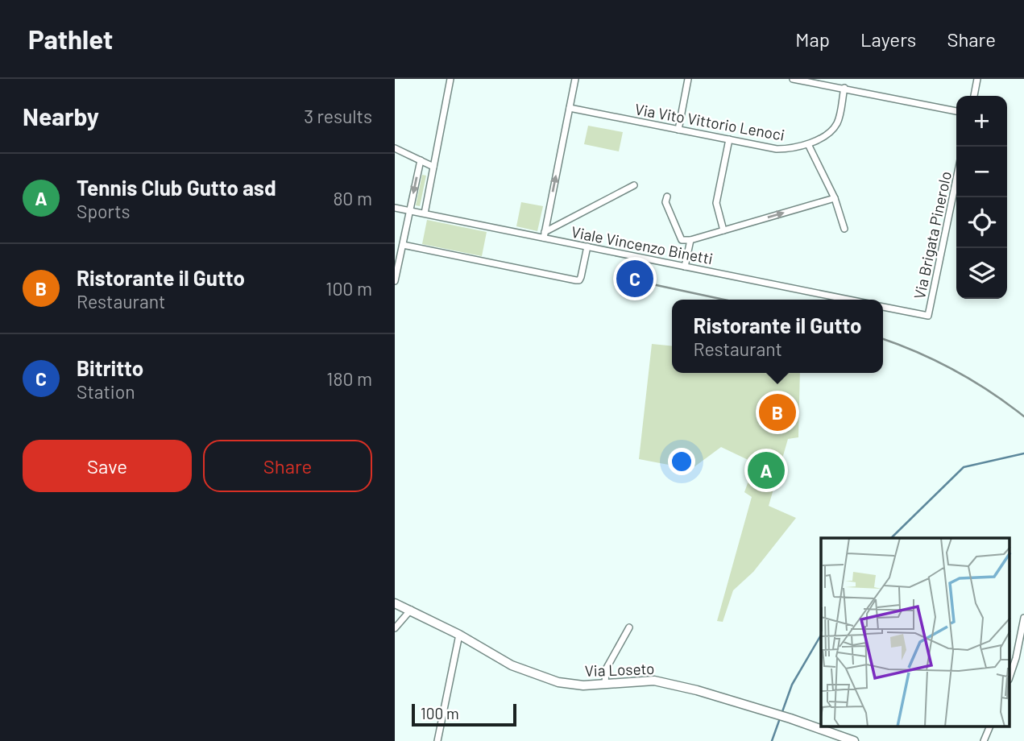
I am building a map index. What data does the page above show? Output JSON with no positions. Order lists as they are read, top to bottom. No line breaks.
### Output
{"streets":{"main road":["Via Loseto"],"street":["Via Vito Vittorio Lenoci","Via Brigata Pinerolo","Viale Vincenzo Binetti"]},"scale_bar":"100 m","page":{"header":"Pathlet","nav":["Map","Layers","Share"],"heading":["Nearby","3 results"],"map_buttons":["+","−"],"list":[{"mark":"A","name":"Tennis Club Gutto asd","note":"Sports","value":"80 m"},{"mark":"B","name":"Ristorante il Gutto","note":"Restaurant","value":"100 m"},{"mark":"C","name":"Bitritto","note":"Station","value":"180 m"}],"pins":["C","B","A"],"popup":["Ristorante il Gutto","Restaurant"],"buttons":["Save","Share"],"scale":"100 m"}}
